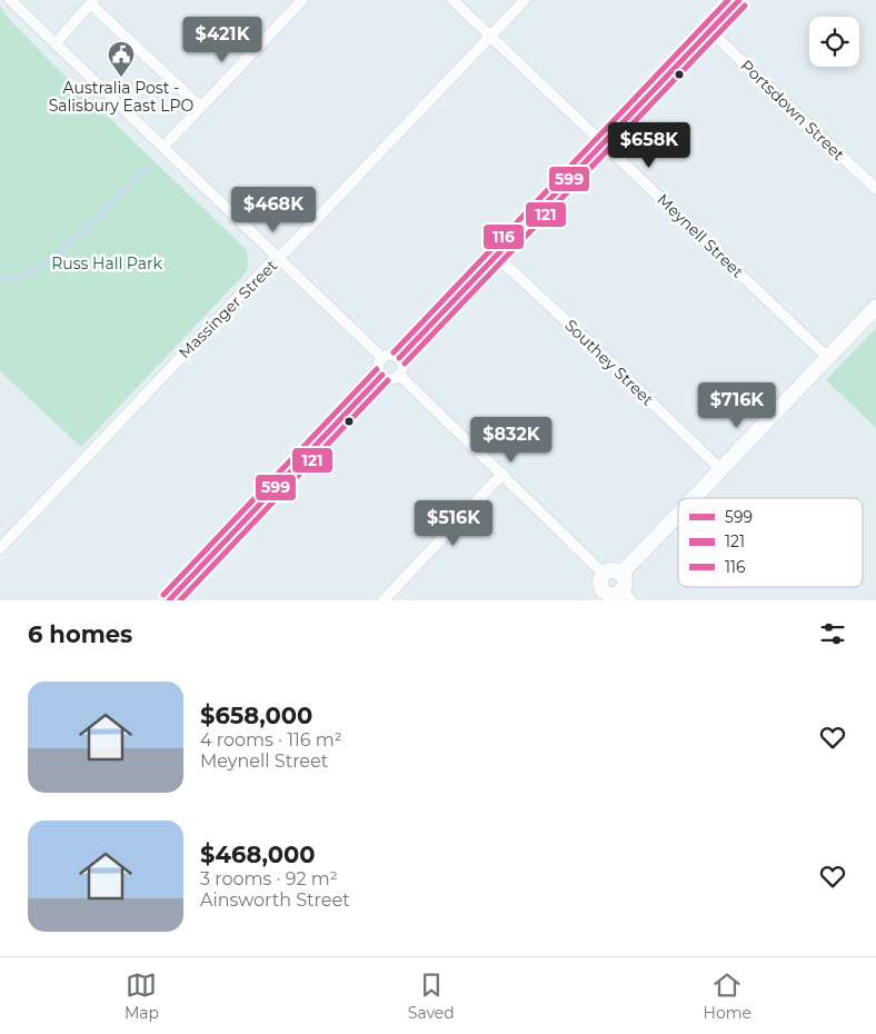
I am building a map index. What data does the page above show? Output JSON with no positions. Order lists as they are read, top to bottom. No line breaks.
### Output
{"streets":{"street":["Portsdown Street","Meynell Street","Massinger Street","Southey Street"]},"crossings":[["Meynell Street","Massinger Street"]],"parks":["Russ Hall Park"],"places":{"public building":["Australia Post - Salisbury East LPO"]},"lines":["transit line 599","transit line 116","transit line 121"],"legend":["599","121","116"],"page":{"price":["$421K","$658K","$468K","$716K","$832K","$516K"],"heading":"6 homes","list":[{"name":"$658,000","note":"4 rooms · 116 m² · Meynell Street"},{"name":"$468,000","note":"3 rooms · 92 m² · Ainsworth Street"}],"tabs":["Map","Saved","Home"]}}
